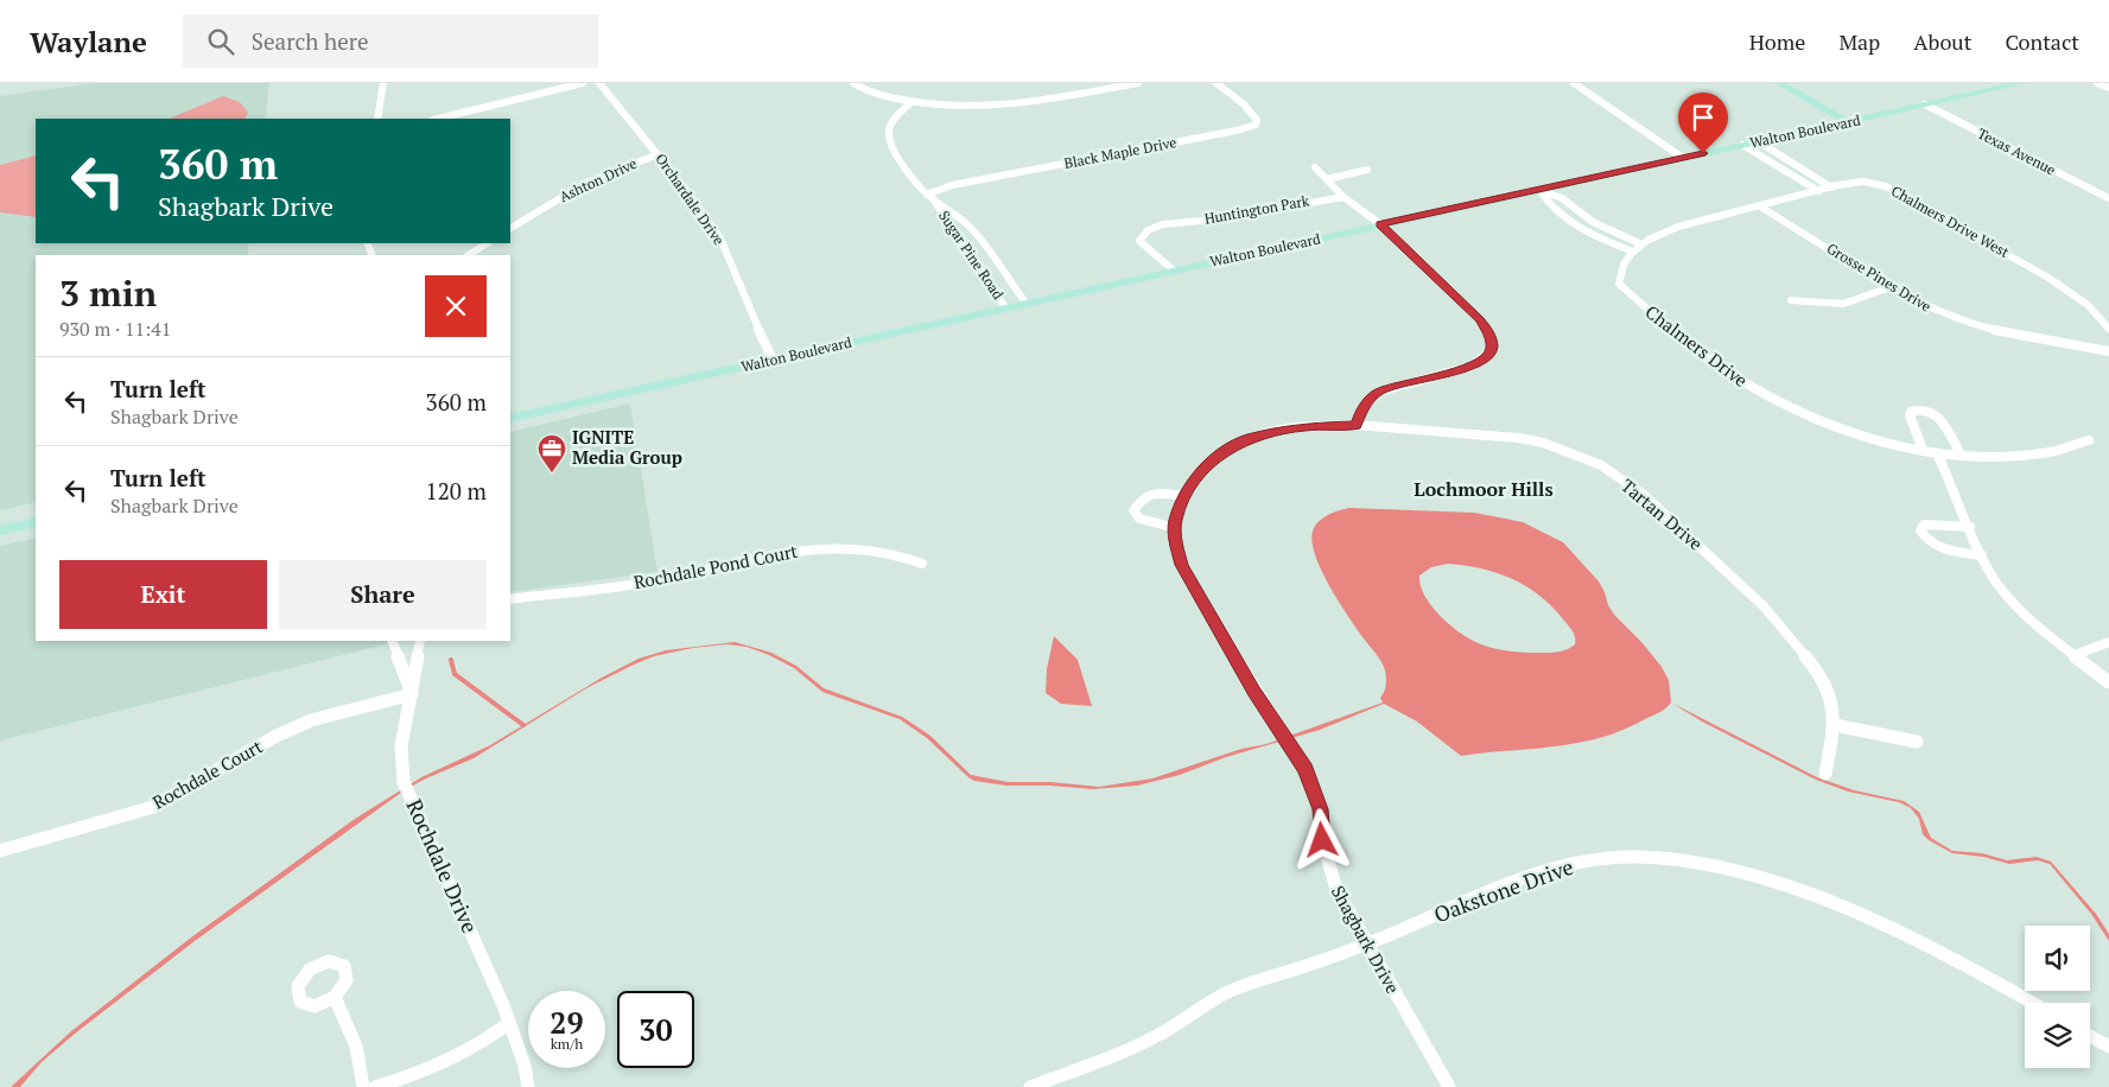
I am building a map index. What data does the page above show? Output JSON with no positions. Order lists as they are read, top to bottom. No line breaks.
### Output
{"streets":{"main road":["Walton Boulevard"],"street":["Texas Avenue","Black Maple Drive","Ashton Drive","Orchardale Drive","Huntington Park","Chalmers Drive West","Sugar Pine Road","Grosse Pines Drive","Chalmers Drive","Tartan Drive","Rochdale Pond Court","Rochdale Court","Rochdale Drive","Oakstone Drive","Shagbark Drive"]},"crossings":[["Walton Boulevard","Texas Avenue"],["Walton Boulevard","Orchardale Drive"],["Walton Boulevard","Huntington Park"],["Walton Boulevard","Sugar Pine Road"],["Black Maple Drive","Sugar Pine Road"],["Ashton Drive","Orchardale Drive"],["Chalmers Drive West","Grosse Pines Drive"],["Chalmers Drive West","Chalmers Drive"],["Tartan Drive","Shagbark Drive"],["Rochdale Court","Rochdale Drive"],["Oakstone Drive","Shagbark Drive"]],"districts":["Lochmoor Hills"],"places":{"office":["IGNITE Media Group"]},"page":{"header":"Waylane","search":"Search here","nav":["Home","Map","About","Contact"],"turn":["360 m","Shagbark Drive"],"heading":["3 min","930 m · 11:41"],"list":[{"name":"Turn left","note":"Shagbark Drive","value":"360 m"},{"name":"Turn left","note":"Shagbark Drive","value":"120 m"}],"buttons":["Exit","Share"],"speed":"29 km/h","limit":"30"}}
